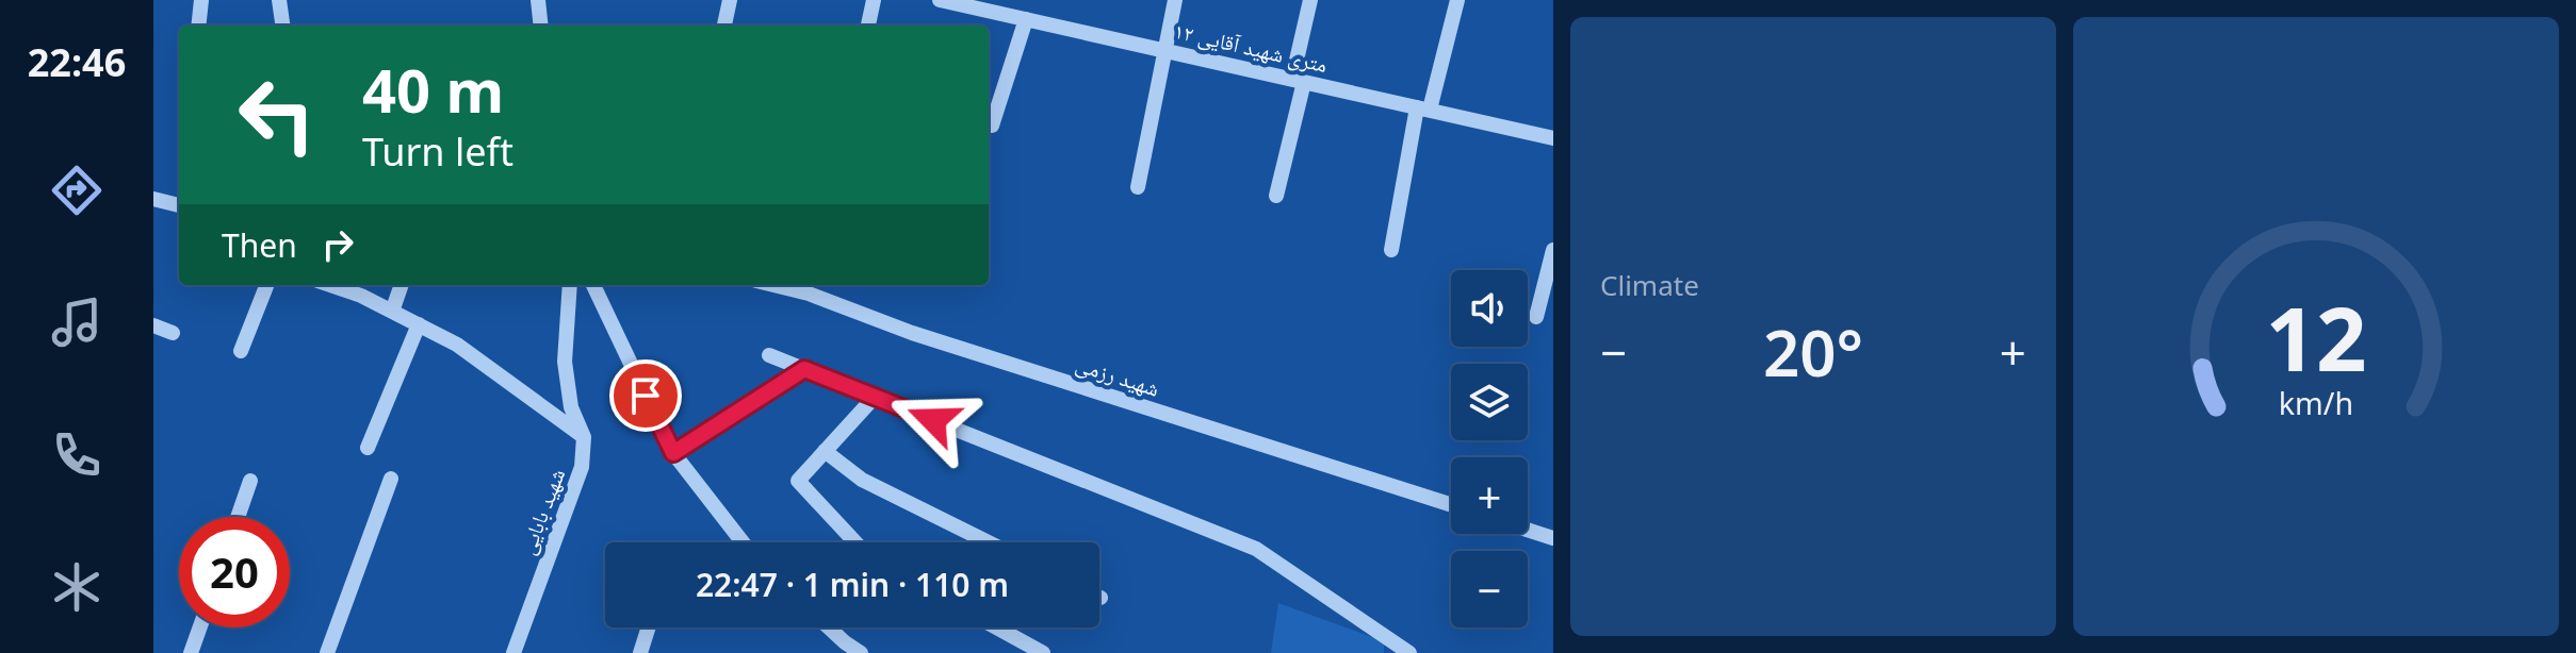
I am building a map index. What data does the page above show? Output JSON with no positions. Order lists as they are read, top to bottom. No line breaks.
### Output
{"streets":{"street":["۱۲ متری شهید آقایی","شهید رزمی","شهید بابایی"]},"page":{"tabs":"22:46","tile":"Climate","turn":["40 m","Turn left"],"then":"Then","map_buttons":["+","−"],"heat":["−","20°","+"],"limit":"20","trip":"22:47 · 1 min · 110 m","gauge":["12","km/h"]}}
